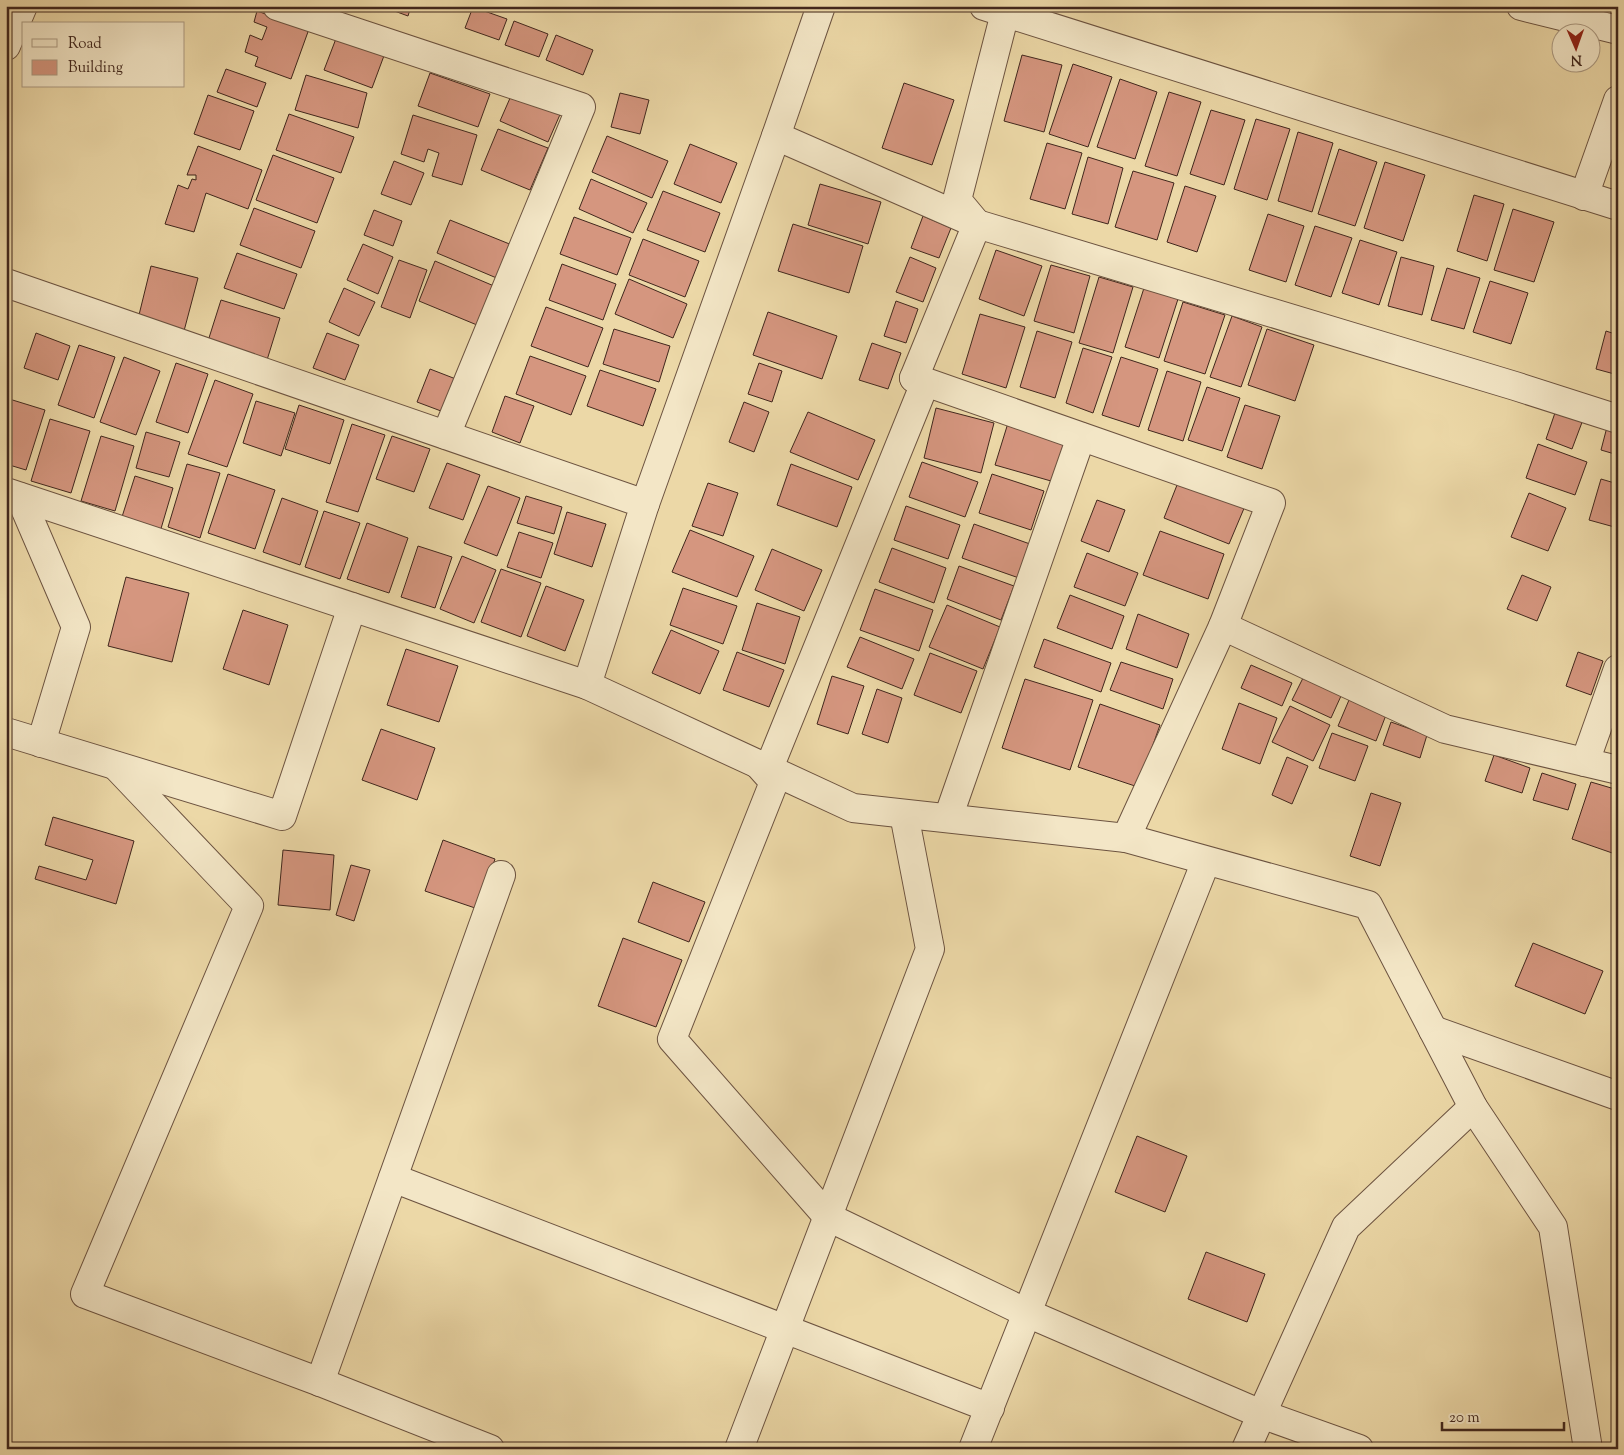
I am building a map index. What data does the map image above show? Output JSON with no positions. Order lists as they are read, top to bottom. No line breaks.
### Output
{"legend":["Road","Building"],"scale_bar":"20 m","north":"bottom"}
